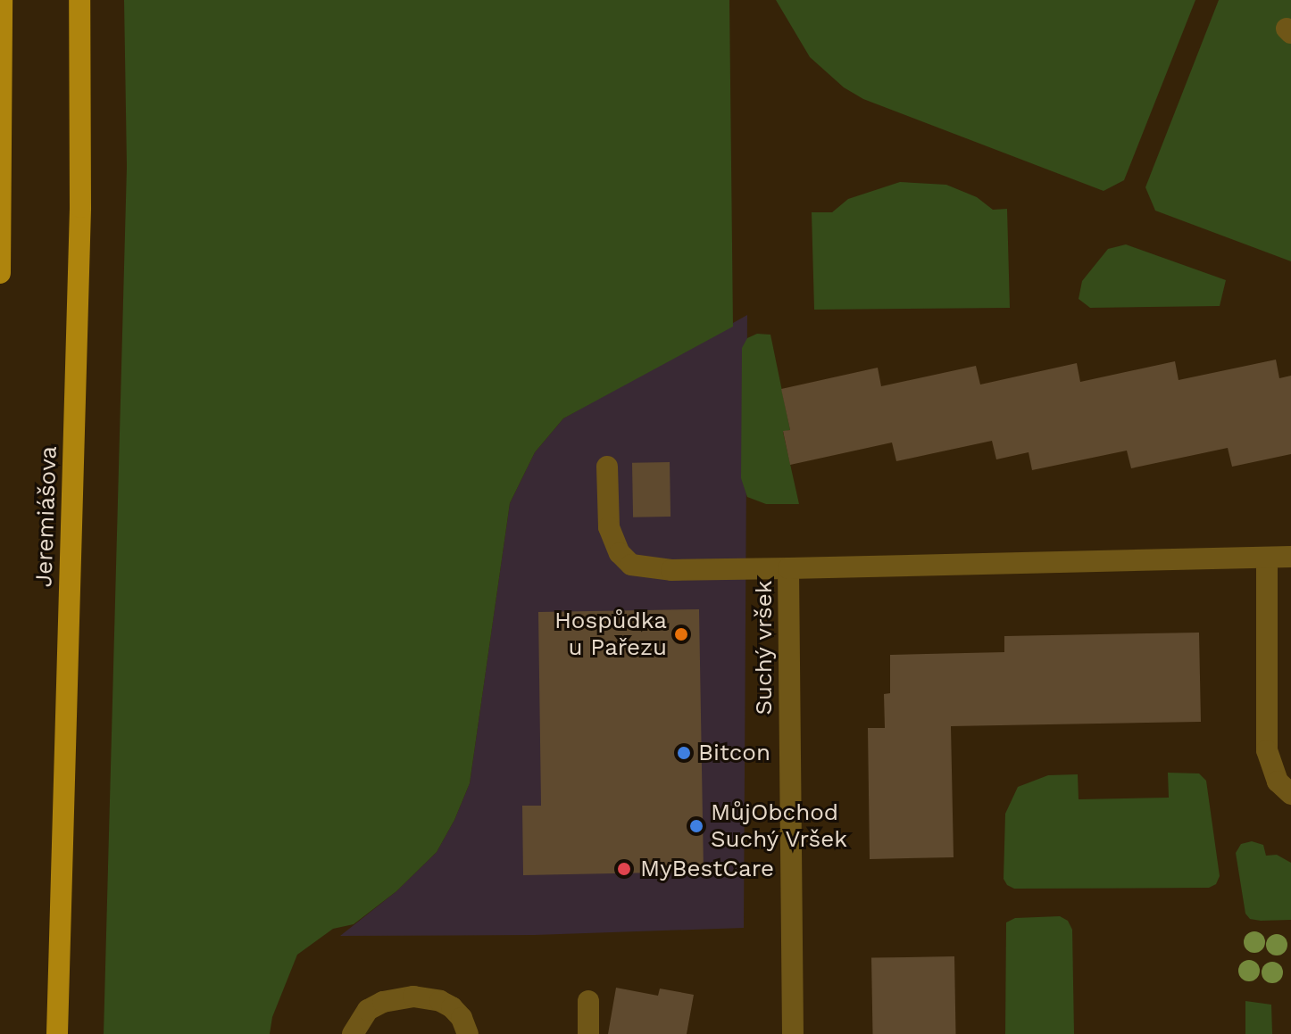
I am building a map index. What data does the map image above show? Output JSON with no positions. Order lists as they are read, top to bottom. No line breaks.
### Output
{"streets":{"main road":["Jeremiášova"],"street":["Suchý vršek"]},"places":["Hospůdka u Pařezu","Bitcon","MůjObchod Suchý Vršek","MyBestCare"]}
